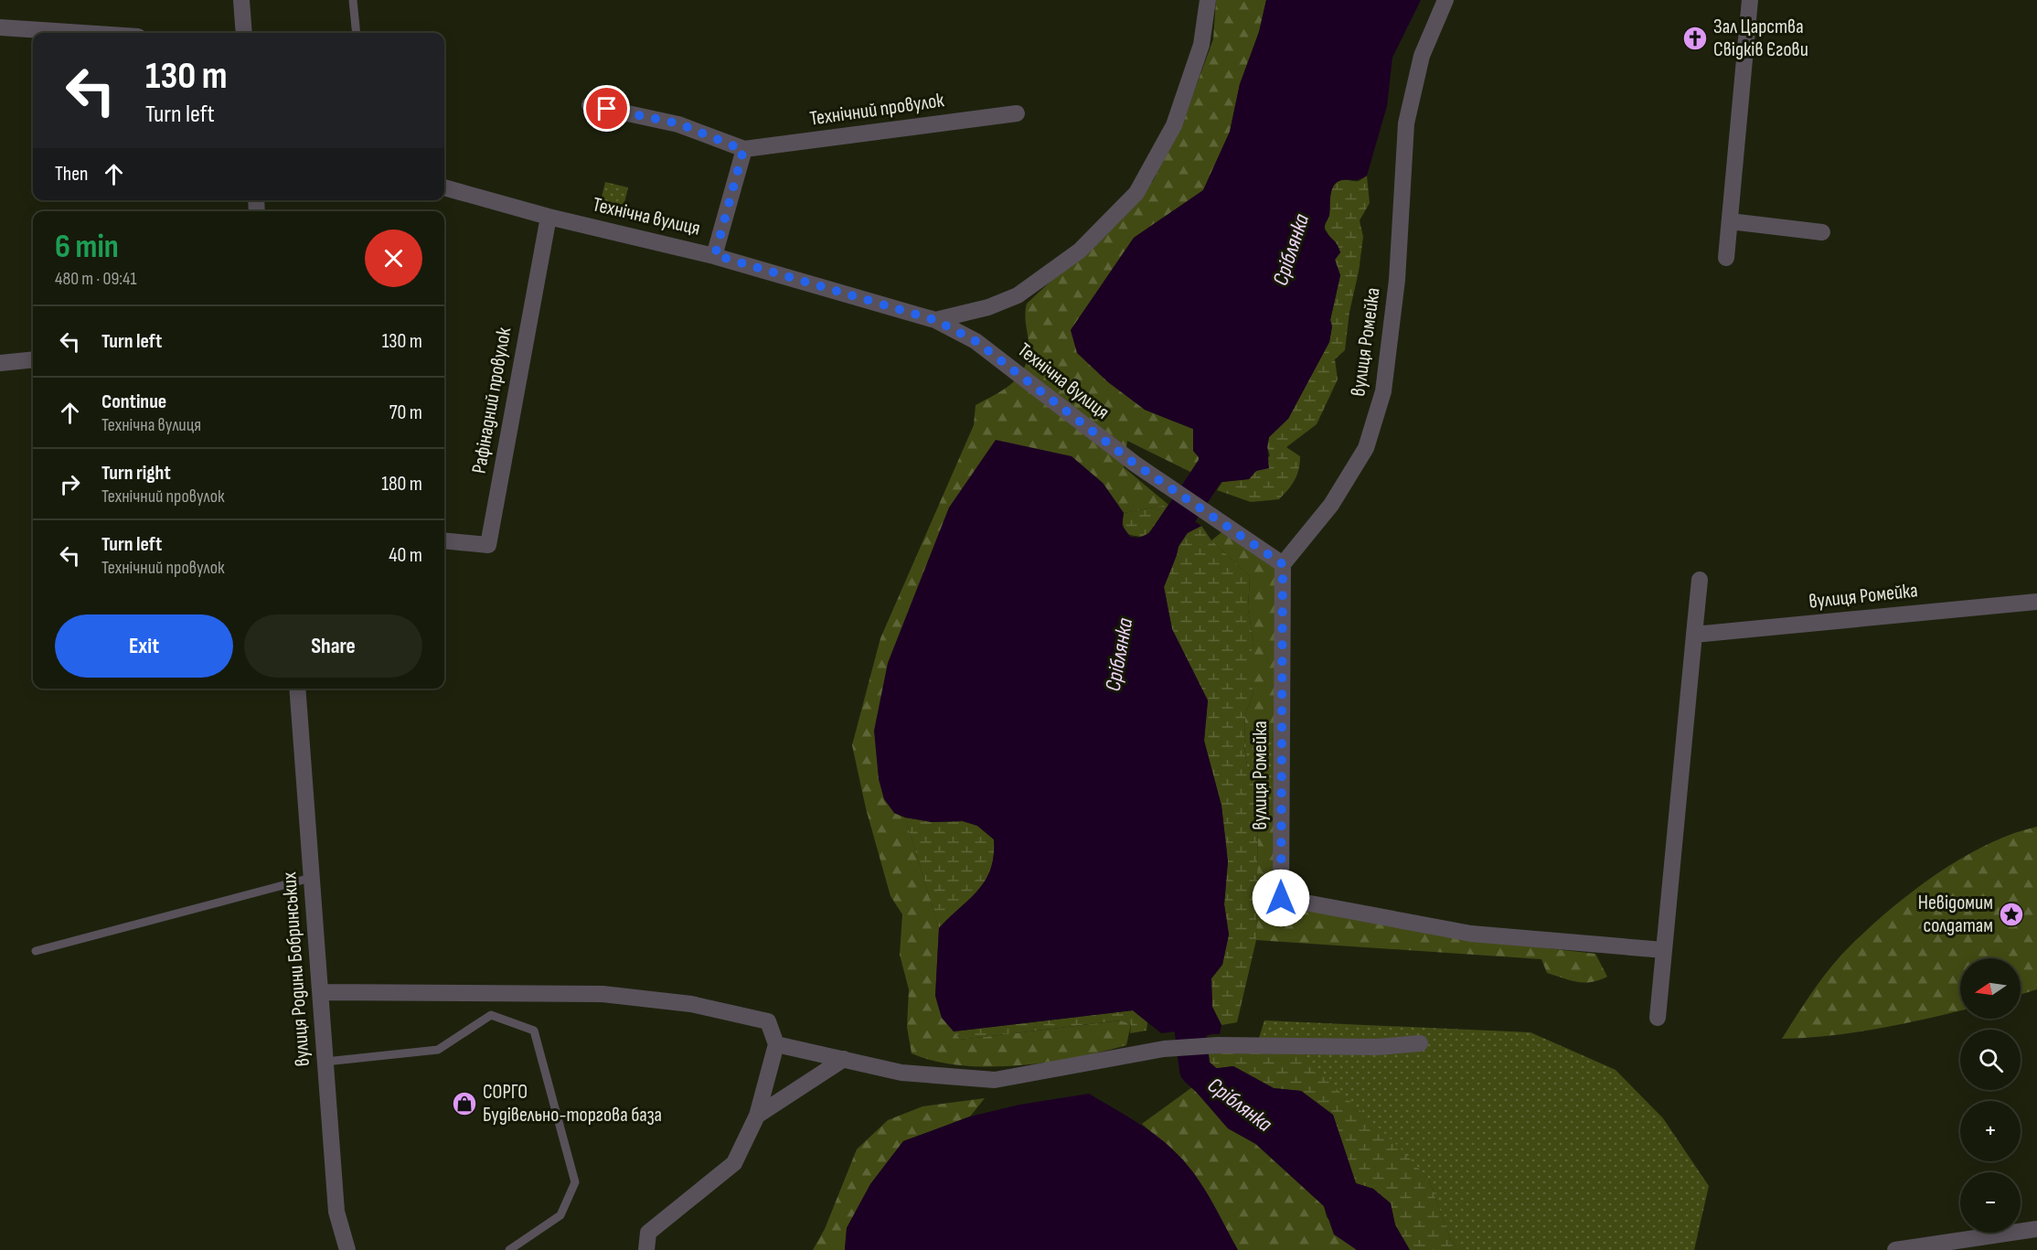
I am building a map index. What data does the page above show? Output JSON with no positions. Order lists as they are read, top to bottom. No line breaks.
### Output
{"streets":{"street":["Технічний провулок","Технічна вулиця","вулиця Ромейка","Рафінадний провулок","вулиця Родини Бобринських"]},"crossings":[["Технічна вулиця","вулиця Ромейка"],["Технічна вулиця","Рафінадний провулок"]],"water":["Сріблянка"],"places":{"church":["Зал Царства Свідків Єгови"],"place":["Невідомим солдатам"],"shop":["СОРГО Будівельно-торгова база"]},"north":"left","page":{"turn":["130 m","Turn left"],"then":"Then","heading":["6 min","480 m · 09:41"],"list":[{"name":"Turn left","value":"130 m"},{"name":"Continue","note":"Технічна вулиця","value":"70 m"},{"name":"Turn right","note":"Технічний провулок","value":"180 m"},{"name":"Turn left","note":"Технічний провулок","value":"40 m"}],"buttons":["Exit","Share"],"map_buttons":["+","−"]}}
